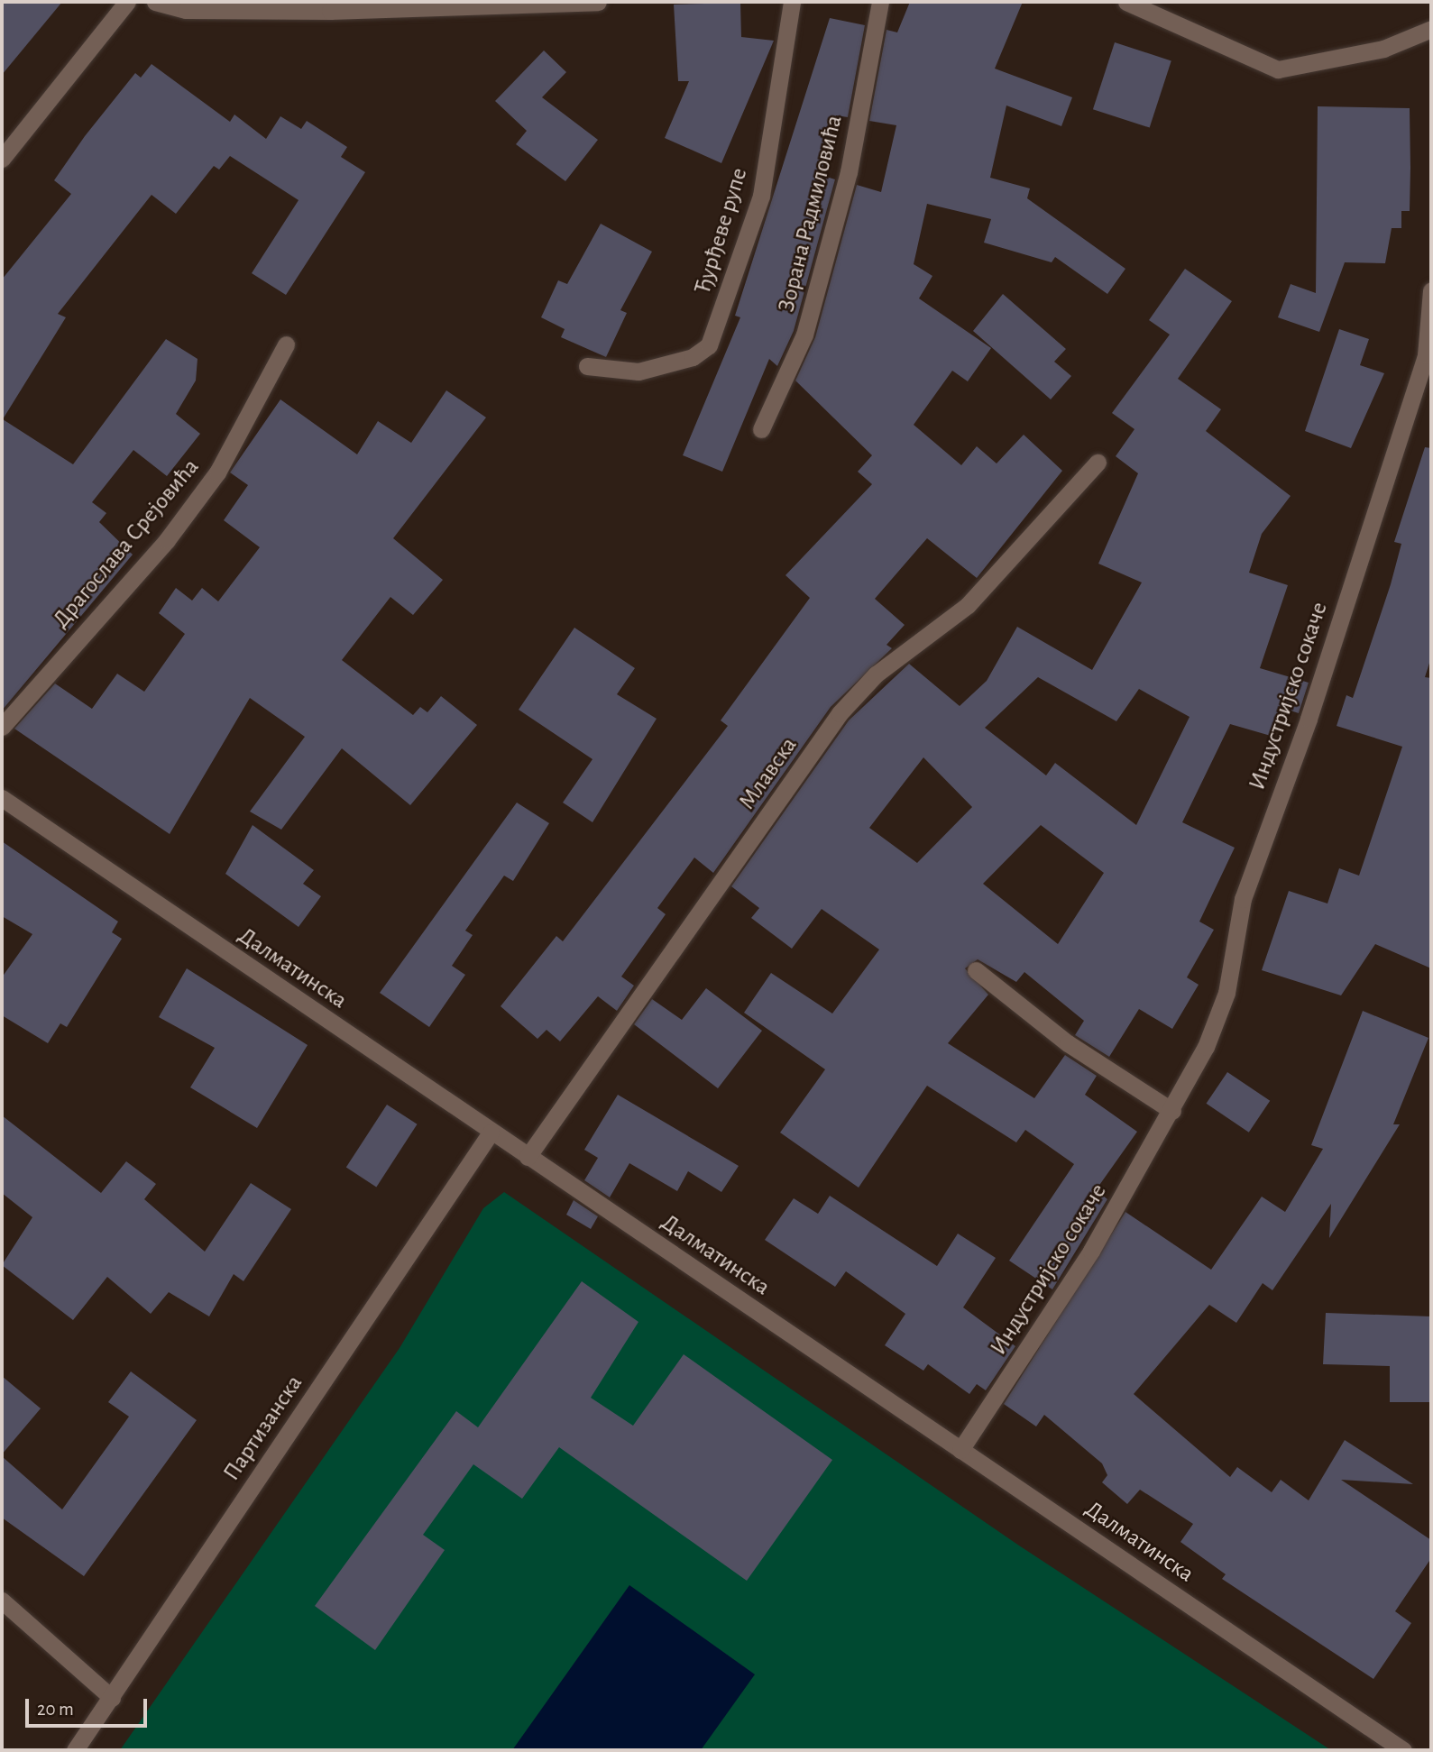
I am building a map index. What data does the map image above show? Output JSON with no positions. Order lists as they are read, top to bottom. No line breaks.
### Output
{"streets":{"street":["Зорана Радмиловића","Ђурђеве рупе","Драгослава Срејовића","Индустријско сокаче","Млавска","Далматинска","Партизанска"]},"crossings":[["Индустријско сокаче","Далматинска"],["Млавска","Далматинска"],["Далматинска","Партизанска"]],"scale_bar":"20 m"}
